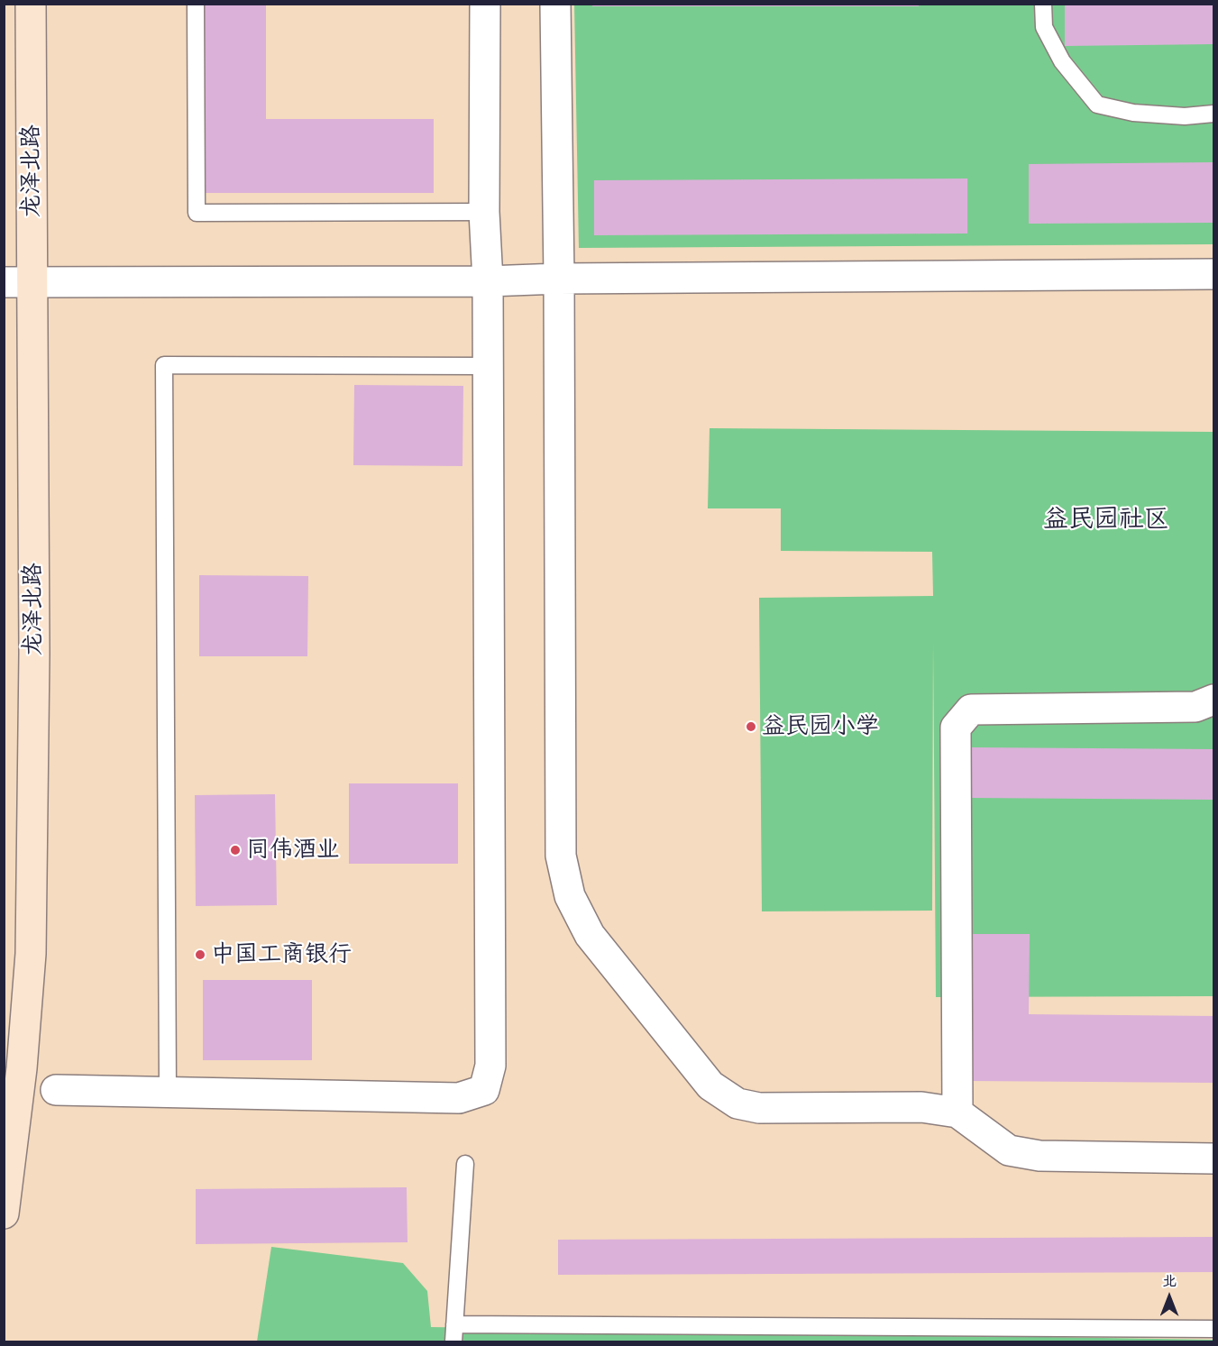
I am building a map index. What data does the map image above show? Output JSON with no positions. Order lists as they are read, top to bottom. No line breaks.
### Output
{"streets":{"main road":["龙泽北路"]},"districts":["益民园社区"],"places":["益民园小学","同伟酒业","中国工商银行"],"north":"top"}
